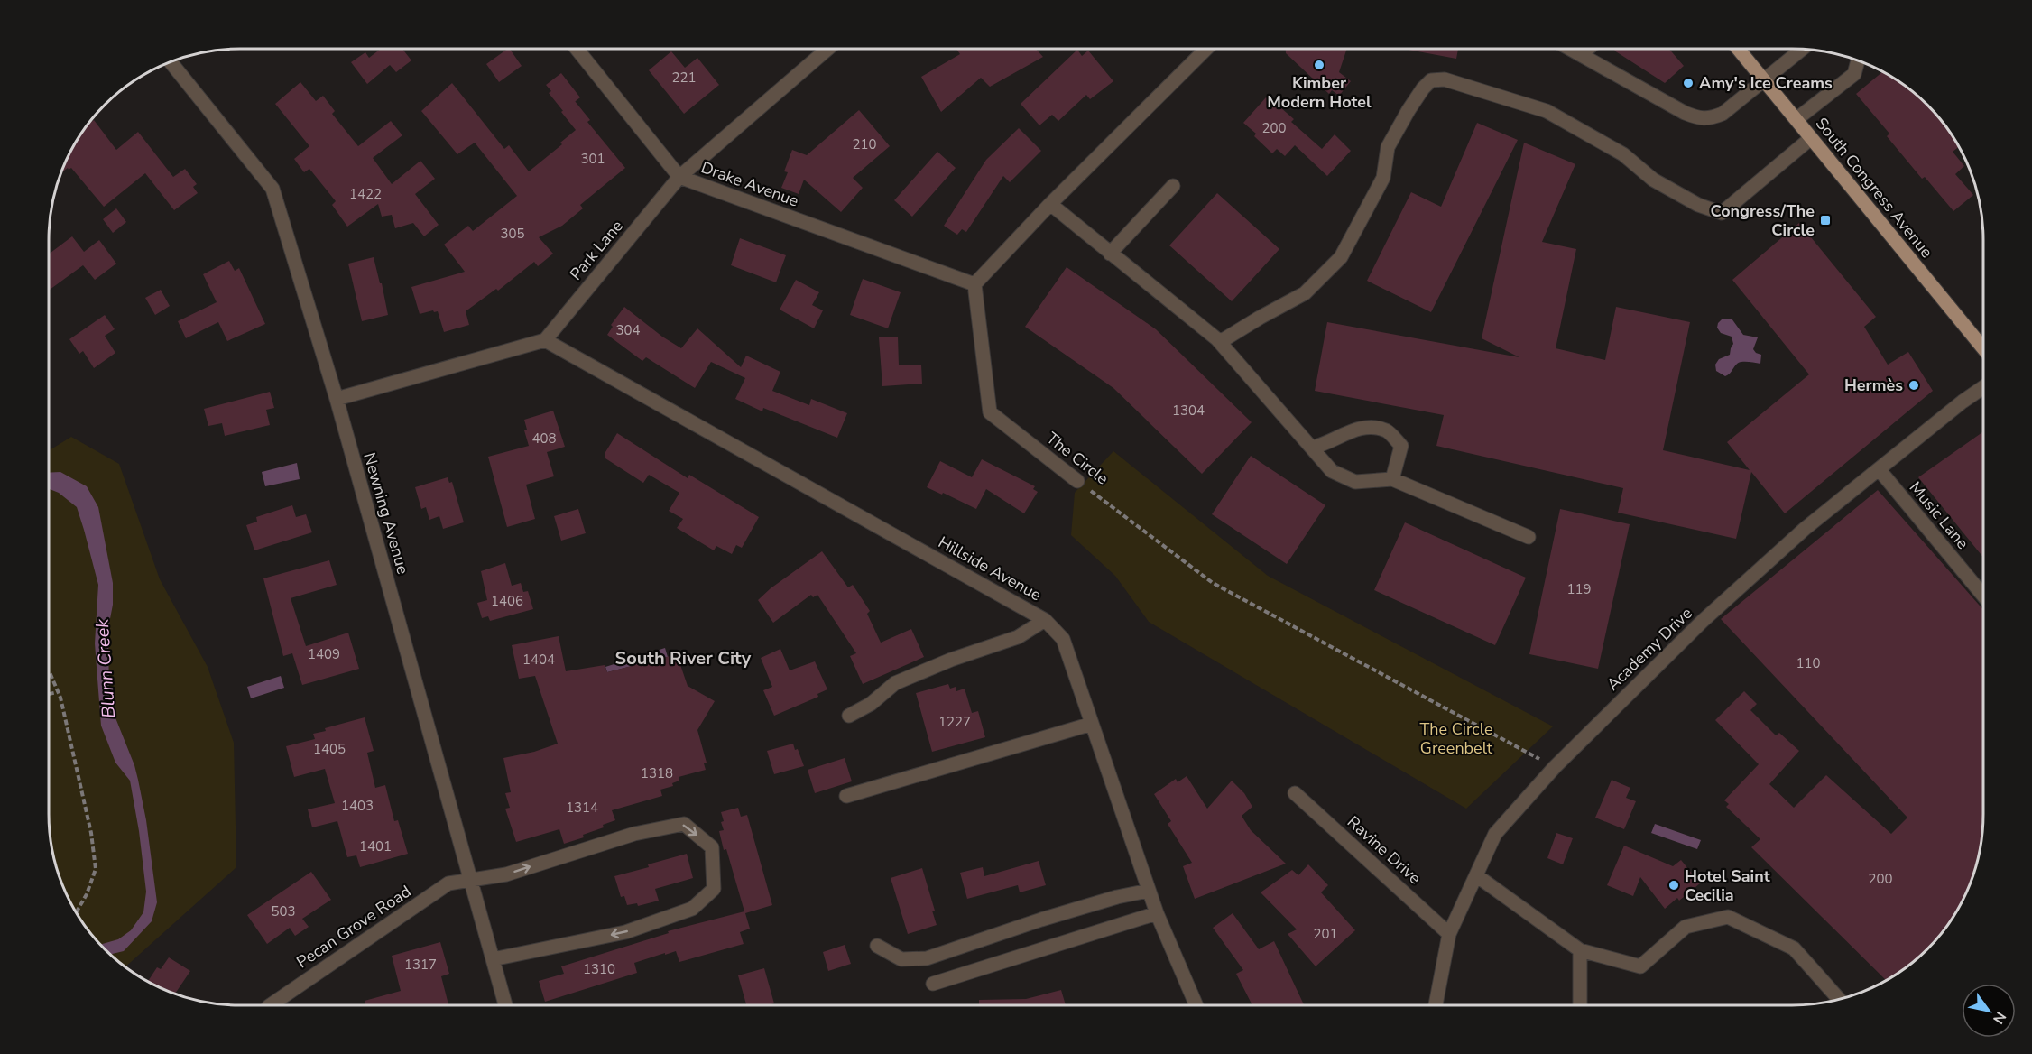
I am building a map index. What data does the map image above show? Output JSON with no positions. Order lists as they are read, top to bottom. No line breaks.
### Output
{"streets":{"main road":["South Congress Avenue"],"street":["Drake Avenue","Park Lane","The Circle","Newning Avenue","Music Lane","Hillside Avenue","Academy Drive","Ravine Drive","Pecan Grove Road"]},"crossings":[["Drake Avenue","Park Lane"],["Drake Avenue","The Circle"],["Park Lane","Hillside Avenue"],["The Circle","Academy Drive"],["Newning Avenue","Pecan Grove Road"],["Music Lane","Academy Drive"],["Academy Drive","Ravine Drive"]],"districts":["South River City"],"water":["Blunn Creek"],"parks":["The Circle Greenbelt"],"places":{"other":["Kimber Modern Hotel","Amy's Ice Creams","Hermès","Hotel Saint Cecilia"],"transit":["Congress/The Circle"]},"house_numbers":["221","200","210","301","1422","305","304","1304","408","119","1406","1409","1404","110","1227","1405","1318","1403","1314","1401","200","503","201","1317","1310"],"north":"bottom right"}
